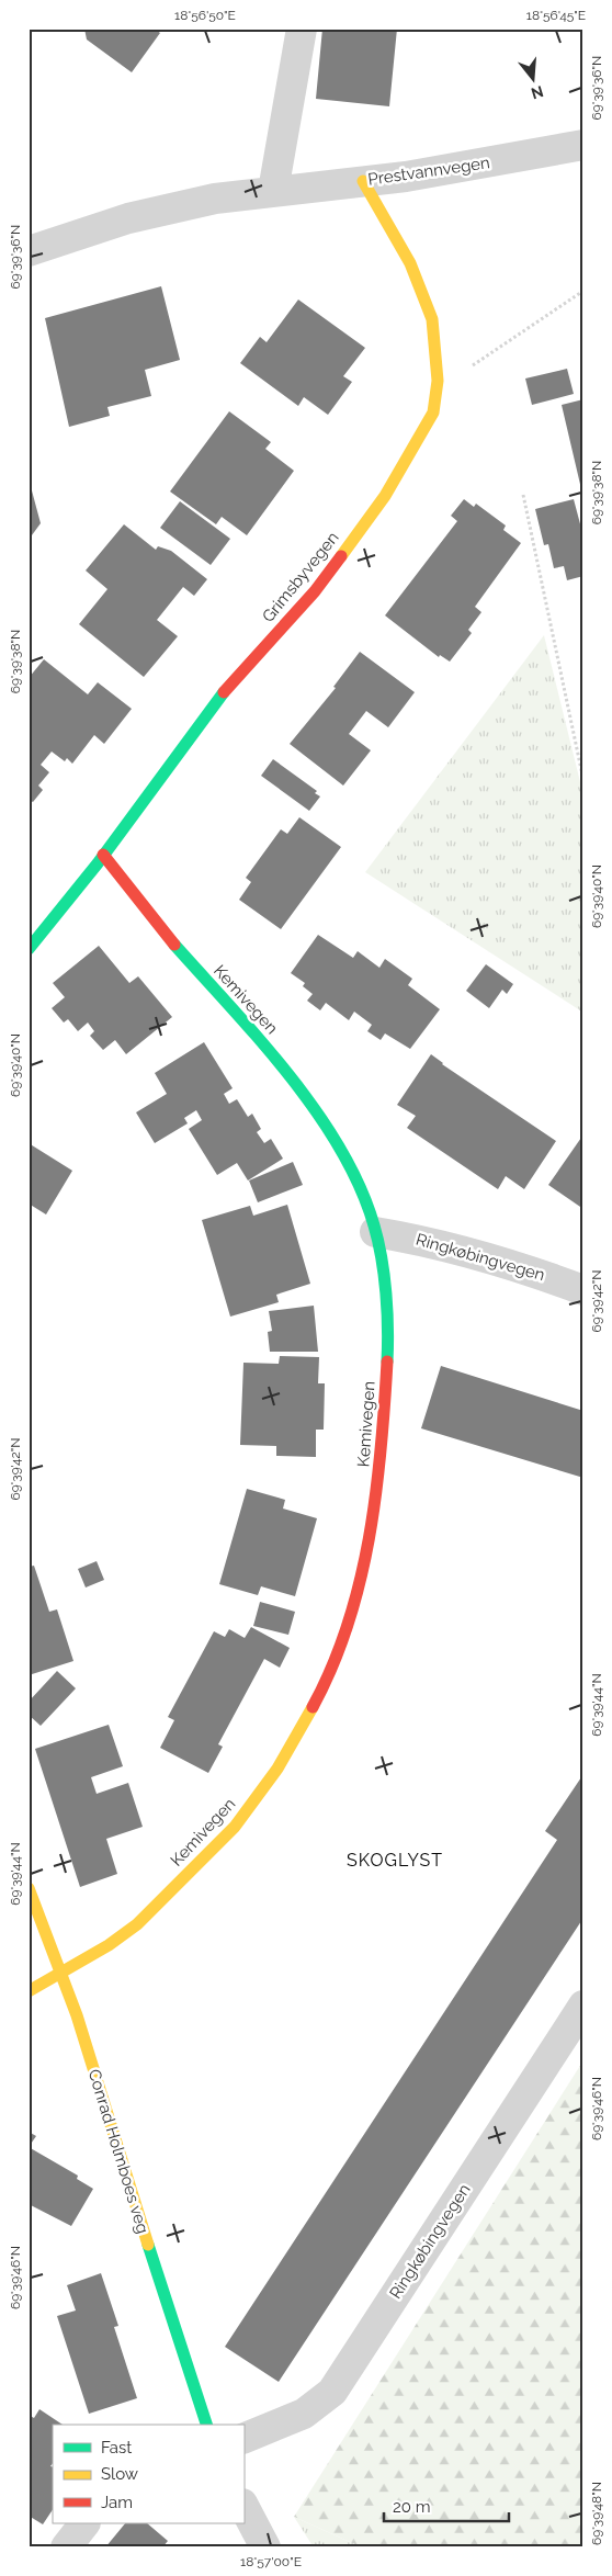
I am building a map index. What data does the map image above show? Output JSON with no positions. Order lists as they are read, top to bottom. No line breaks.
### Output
{"streets":{"street":["Prestvannvegen","Grimsbyvegen","Kemivegen","Ringkøbingvegen","Conrad Holmboes veg"]},"crossings":[["Prestvannvegen","Grimsbyvegen"],["Grimsbyvegen","Kemivegen"],["Kemivegen","Ringkøbingvegen"],["Kemivegen","Conrad Holmboes veg"]],"districts":["SKOGLYST"],"legend":["Fast","Slow","Jam"],"scale_bar":"20 m","north":"bottom","coordinates":["18°56'50\"E","18°56'45\"E","69°39'36\"N","69°39'38\"N","69°39'40\"N","69°39'42\"N","69°39'44\"N","69°39'46\"N","69°39'48\"N","18°57'00\"E"]}
